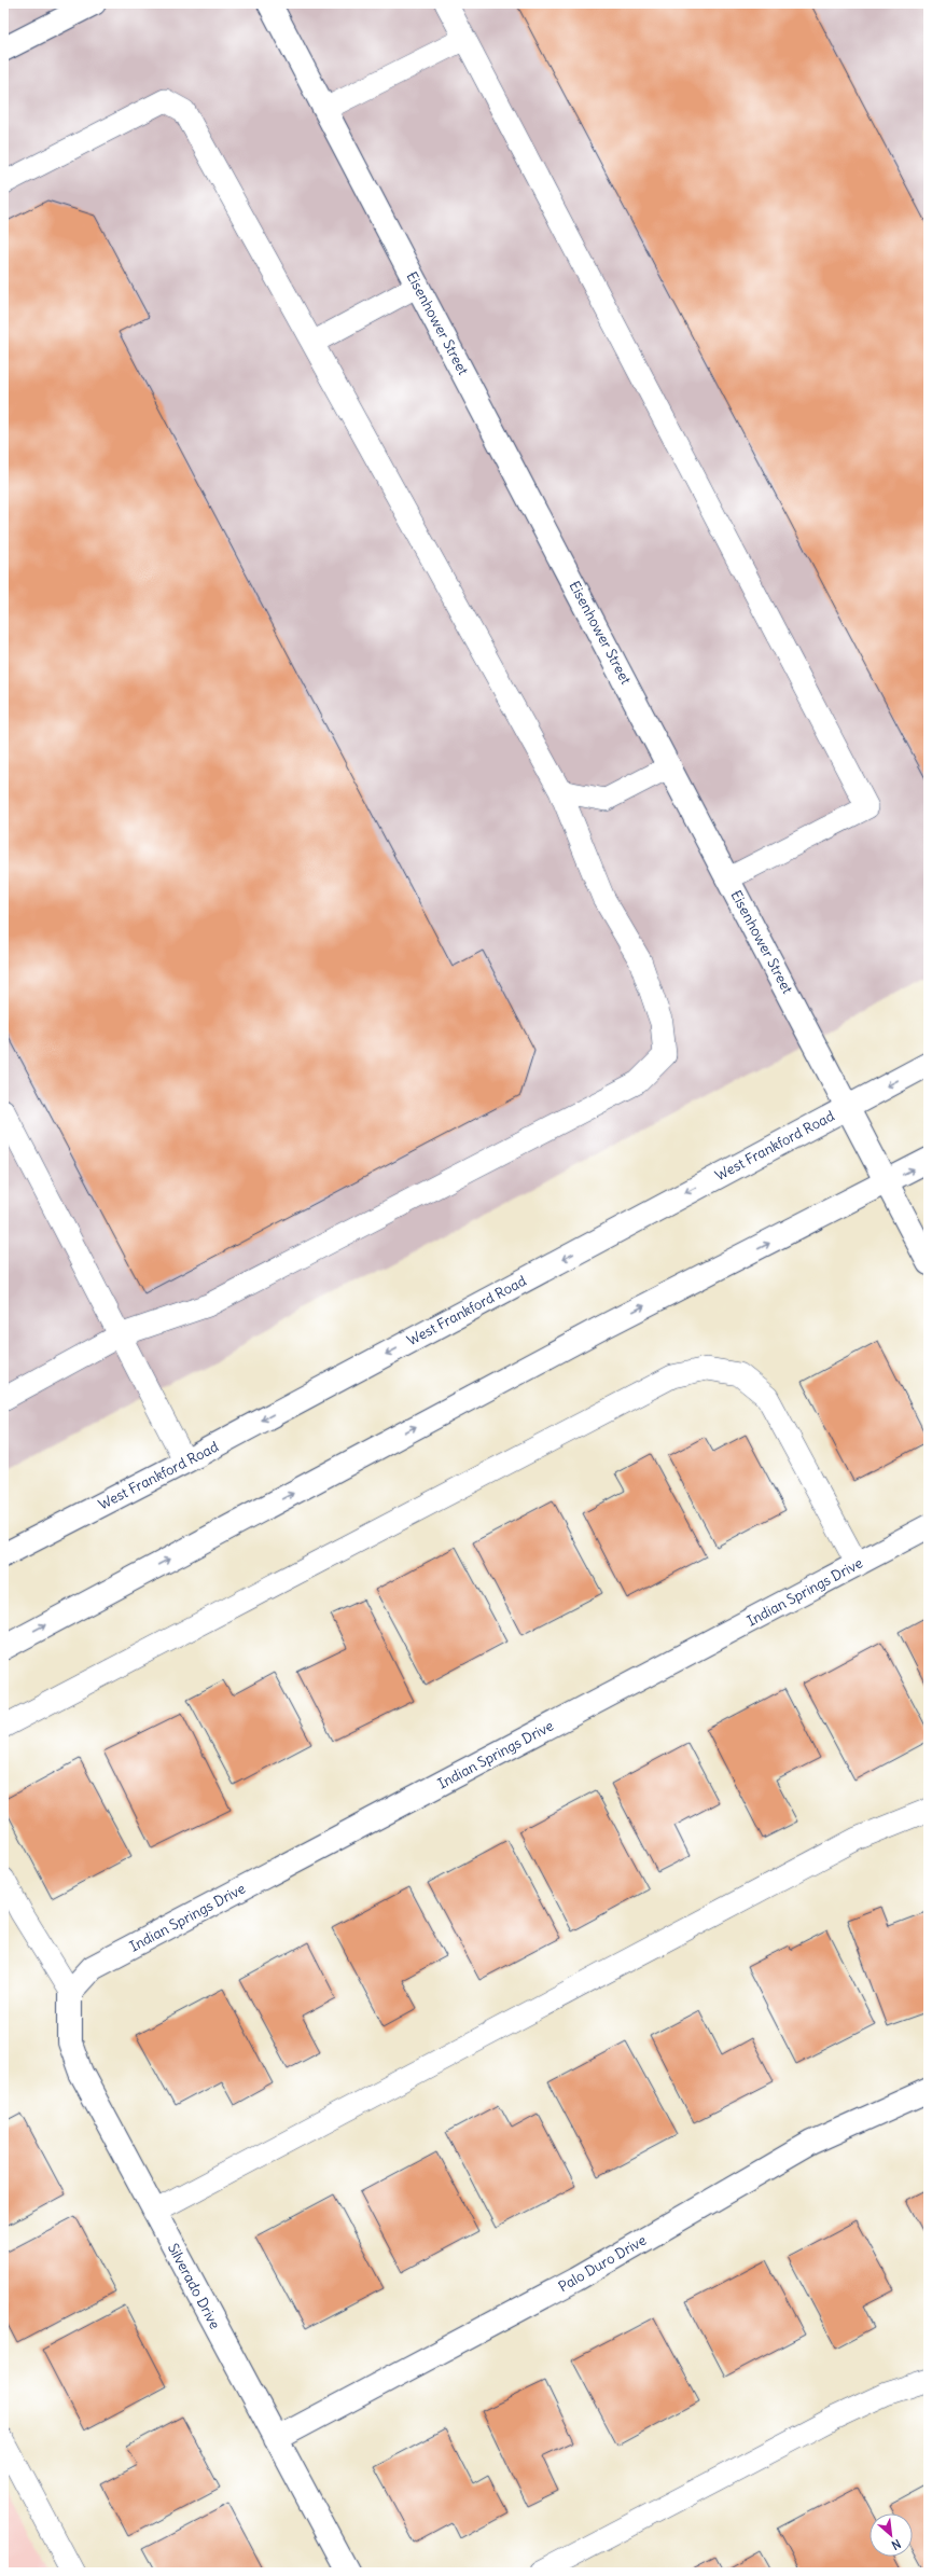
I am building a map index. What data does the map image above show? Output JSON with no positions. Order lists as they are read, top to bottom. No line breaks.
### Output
{"streets":{"street":["Eisenhower Street","West Frankford Road","Indian Springs Drive","Palo Duro Drive","Silverado Drive"]},"crossings":[["Eisenhower Street","West Frankford Road"],["Indian Springs Drive","Silverado Drive"],["Palo Duro Drive","Silverado Drive"]],"north":"bottom right"}
